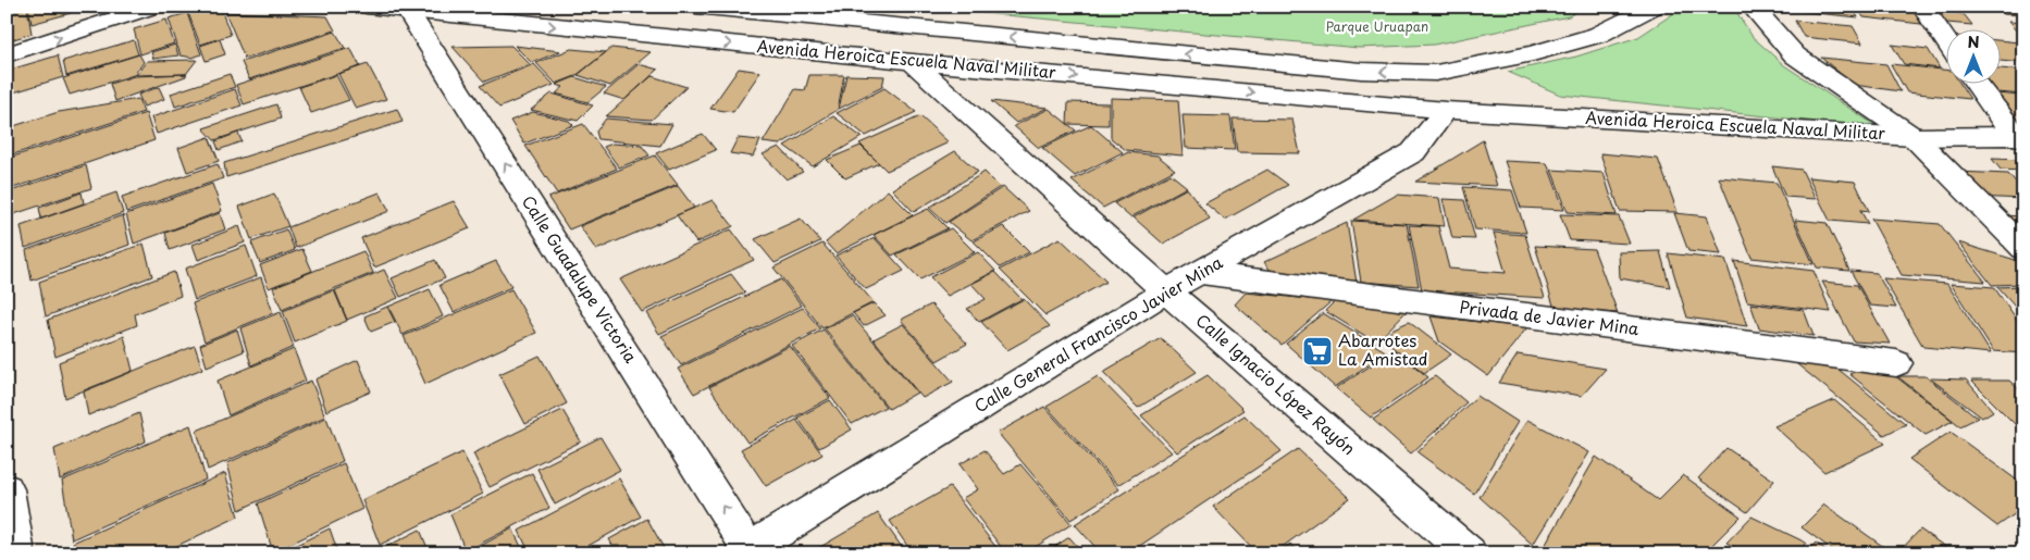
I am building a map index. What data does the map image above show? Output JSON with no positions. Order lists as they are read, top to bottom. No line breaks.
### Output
{"streets":{"street":["Avenida Heroica Escuela Naval Militar","Calle Guadalupe Victoria","Privada de Javier Mina","Calle General Francisco Javier Mina","Calle Ignacio López Rayón"]},"crossings":[["Avenida Heroica Escuela Naval Militar","Calle Guadalupe Victoria"],["Avenida Heroica Escuela Naval Militar","Calle General Francisco Javier Mina"],["Avenida Heroica Escuela Naval Militar","Calle Ignacio López Rayón"],["Calle Guadalupe Victoria","Calle General Francisco Javier Mina"],["Privada de Javier Mina","Calle General Francisco Javier Mina"],["Calle General Francisco Javier Mina","Calle Ignacio López Rayón"]],"one_way":["Calle Guadalupe Victoria"],"parks":["Parque Uruapan"],"places":{"supermarket":["Abarrotes La Amistad"]},"north":"top"}
